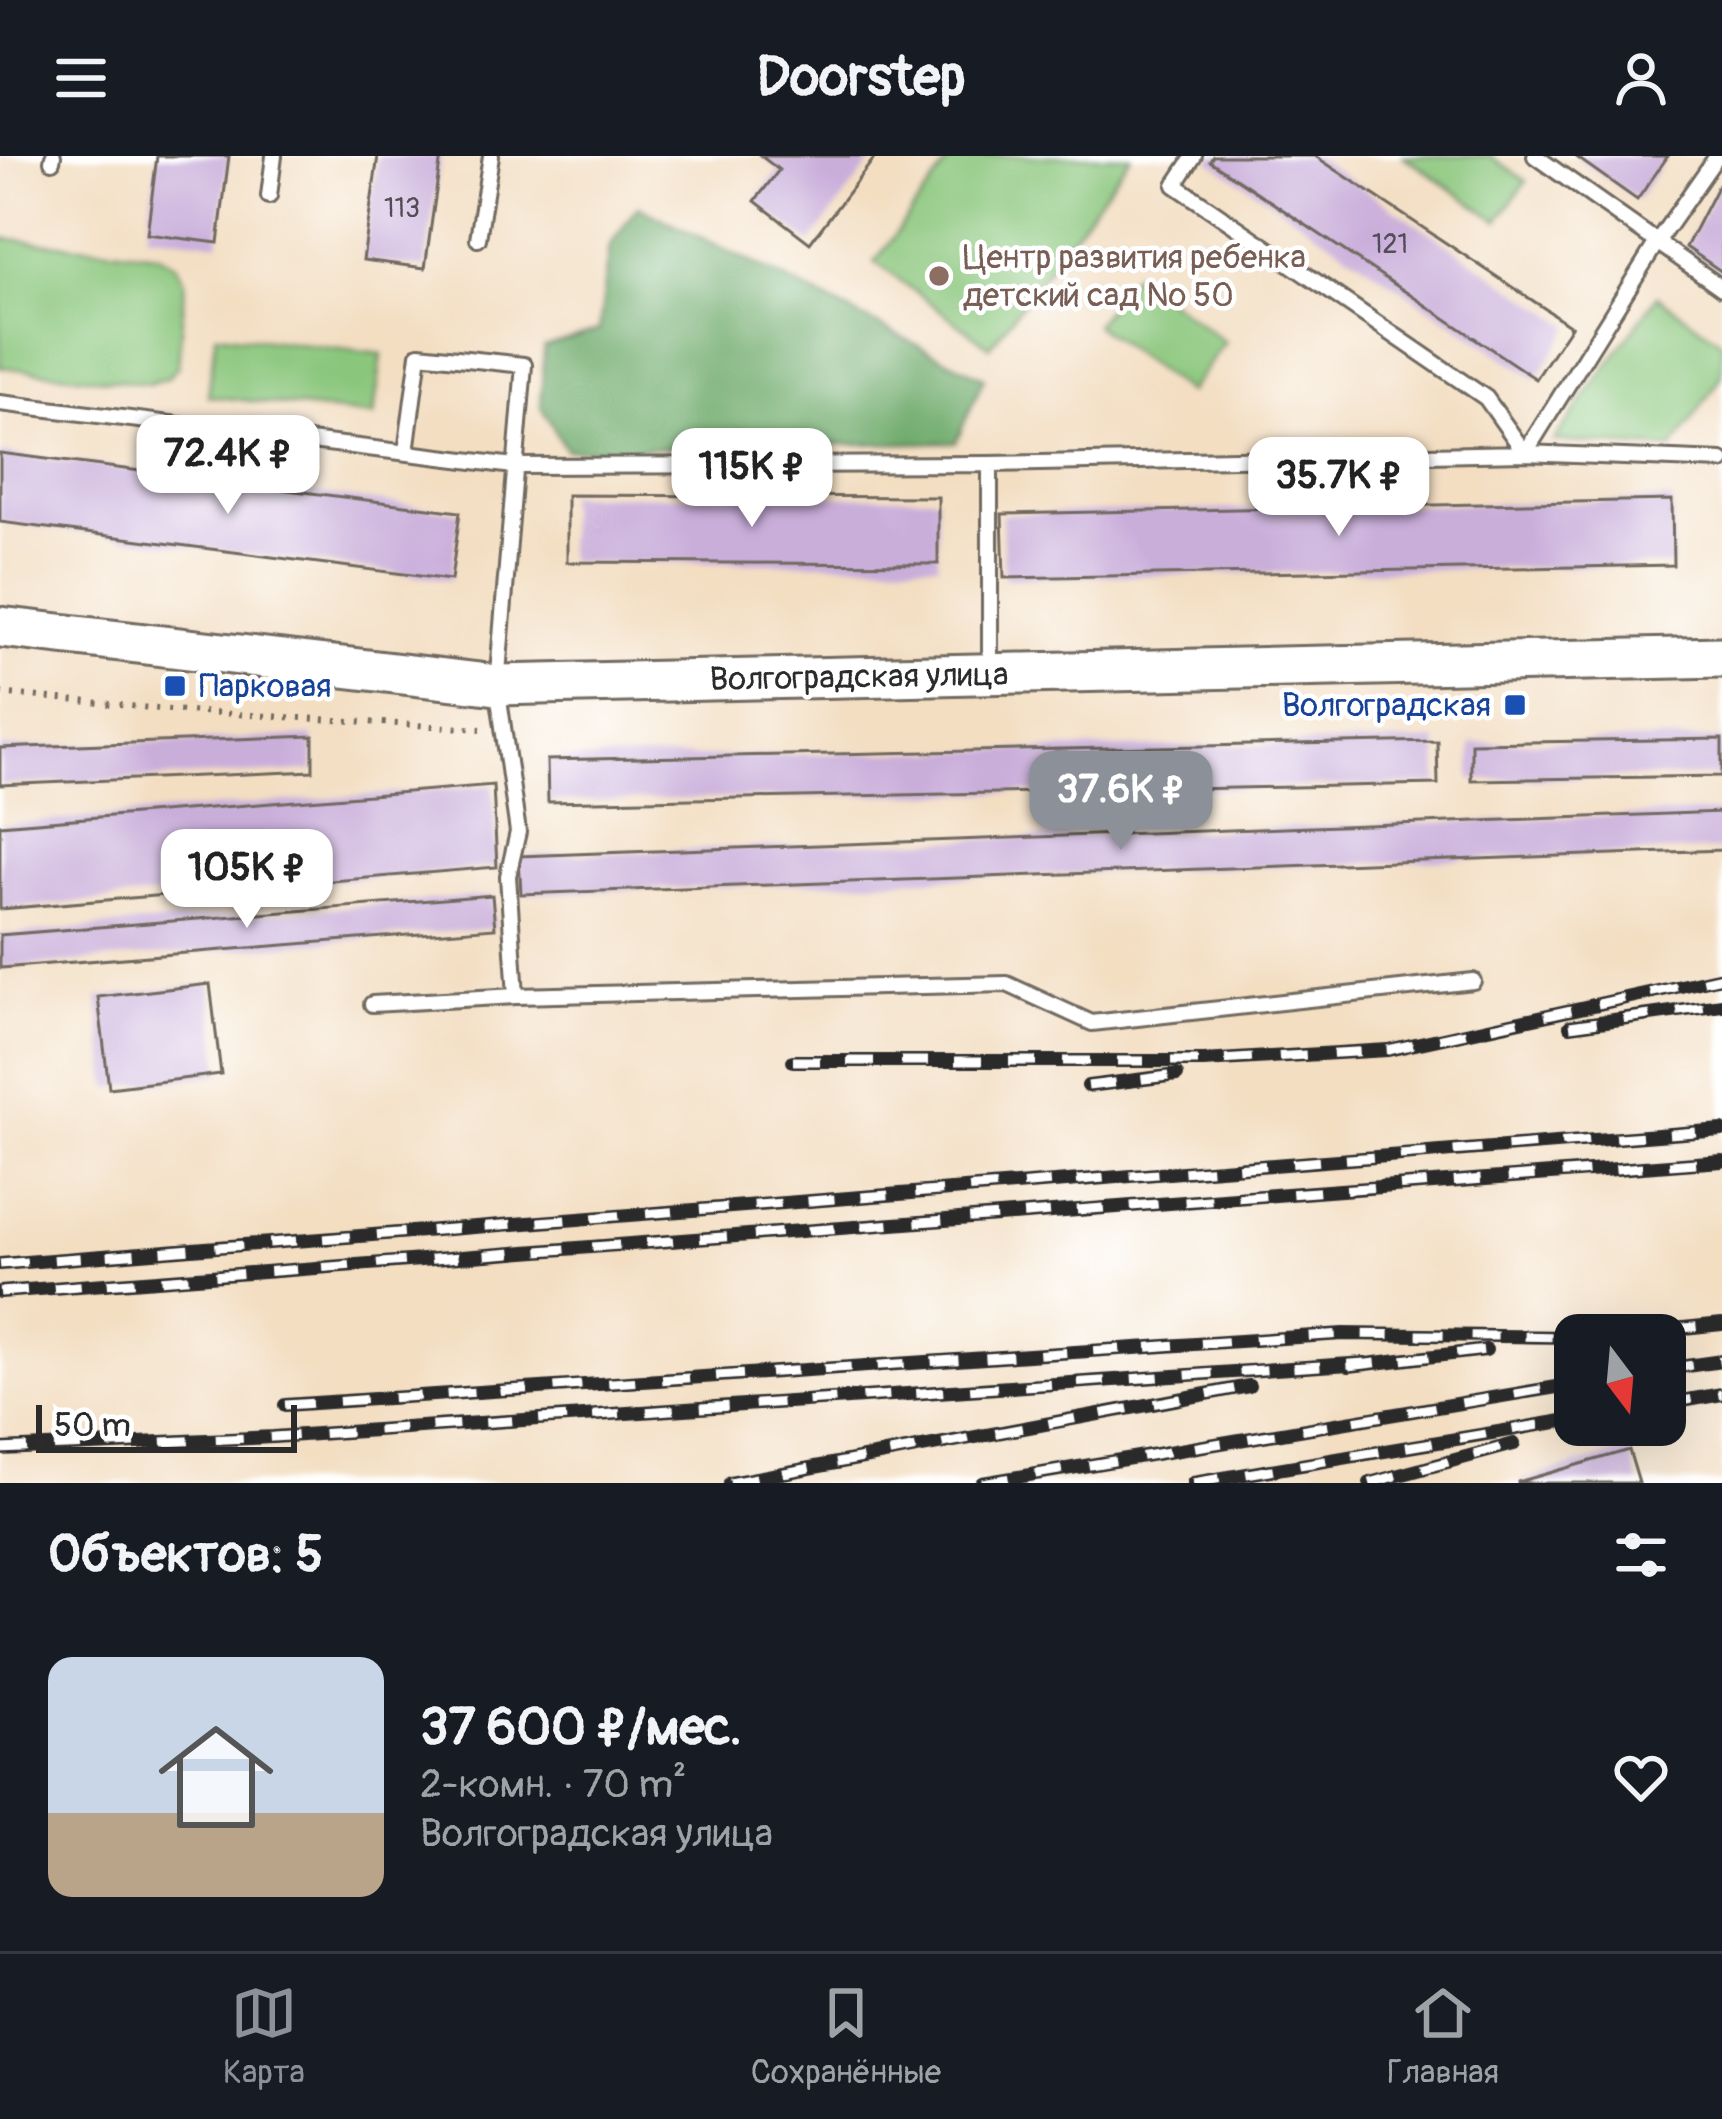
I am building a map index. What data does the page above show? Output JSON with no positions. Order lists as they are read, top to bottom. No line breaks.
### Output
{"streets":{"street":["Волгоградская улица"]},"places":{"other":["Центр развития ребенка детский сад № 50"],"transit":["Парковая","Волгоградская"]},"house_numbers":["113","121"],"scale_bar":"50 m","north":"bottom","page":{"header":"Doorstep","price":["72.4K ₽","115K ₽","35.7K ₽","37.6K ₽","105K ₽"],"scale":"50 m","heading":"Объектов: 5","list":[{"name":"37 600 ₽/мес.","note":"2-комн. · 70 m² · Волгоградская улица"}],"tabs":["Карта","Сохранённые","Главная"]}}
